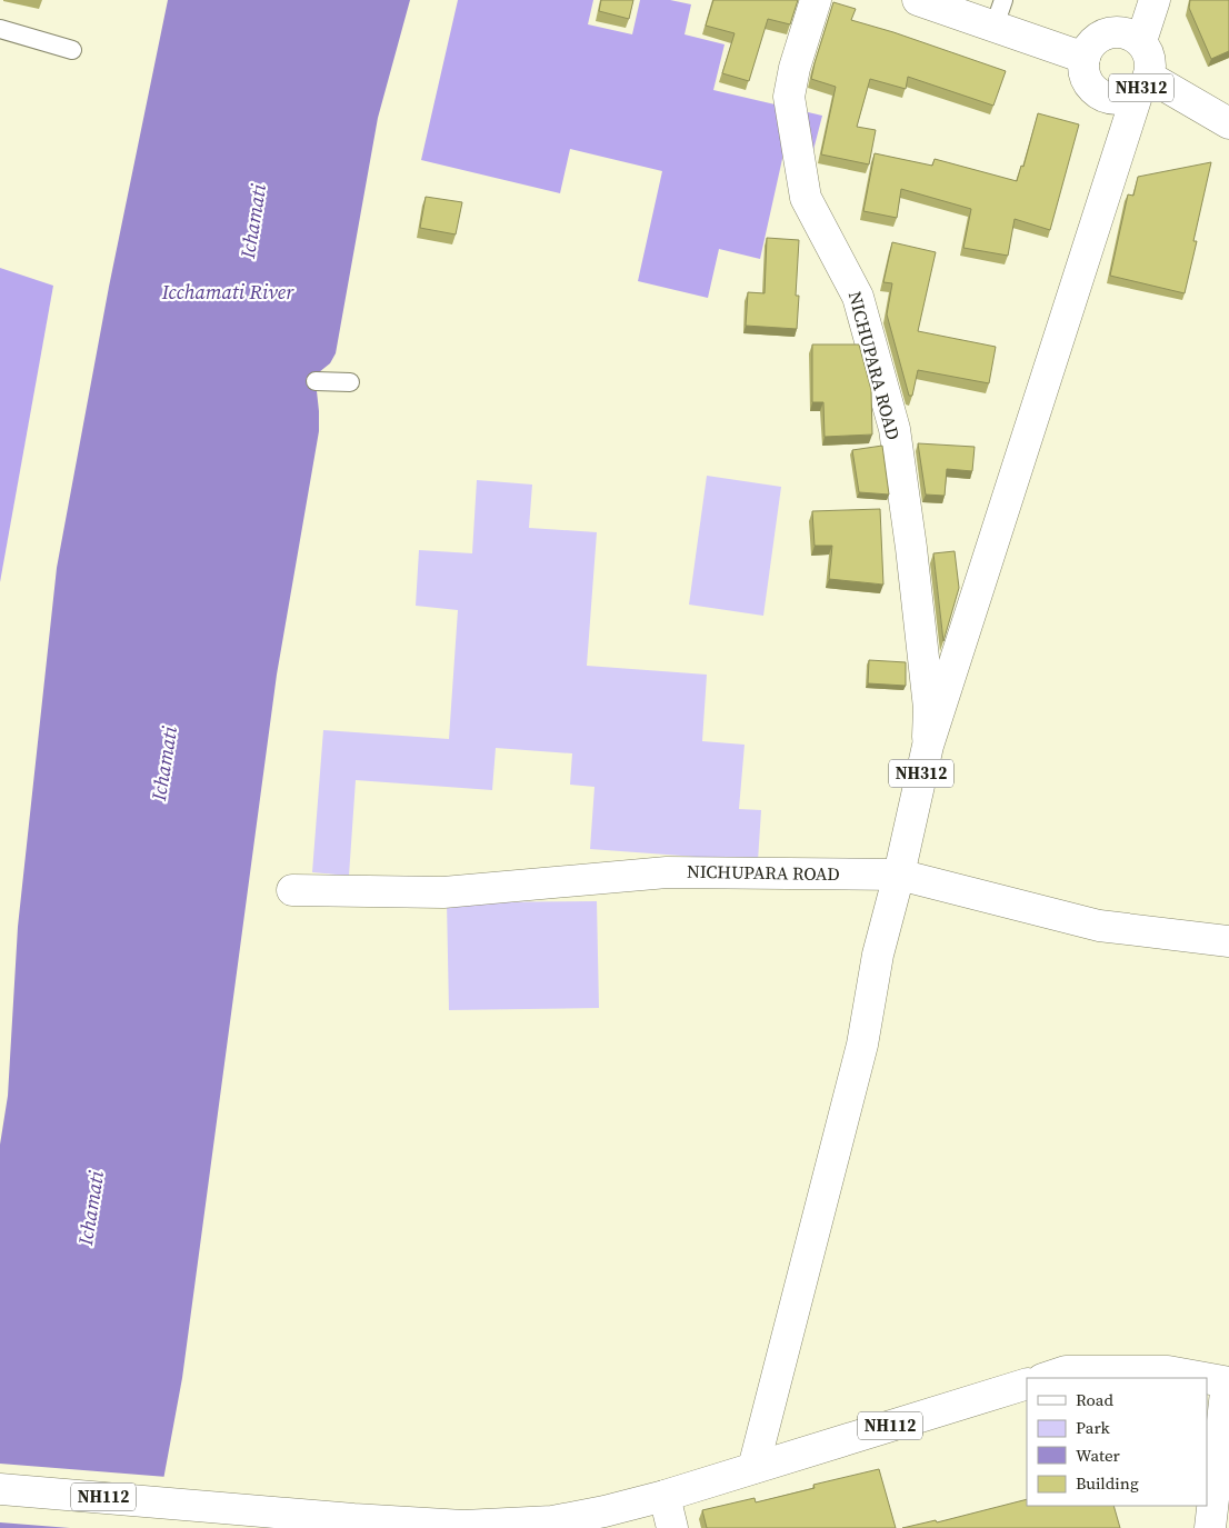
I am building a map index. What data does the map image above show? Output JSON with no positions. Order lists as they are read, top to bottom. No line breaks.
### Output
{"streets":{"main road":["NH312","NICHUPARA ROAD","NH112"]},"crossings":[["NH312","NICHUPARA ROAD"],["NH312","NH112"]],"water":["Ichamati","Icchamati River"],"legend":["Road","Park","Water","Building"]}
